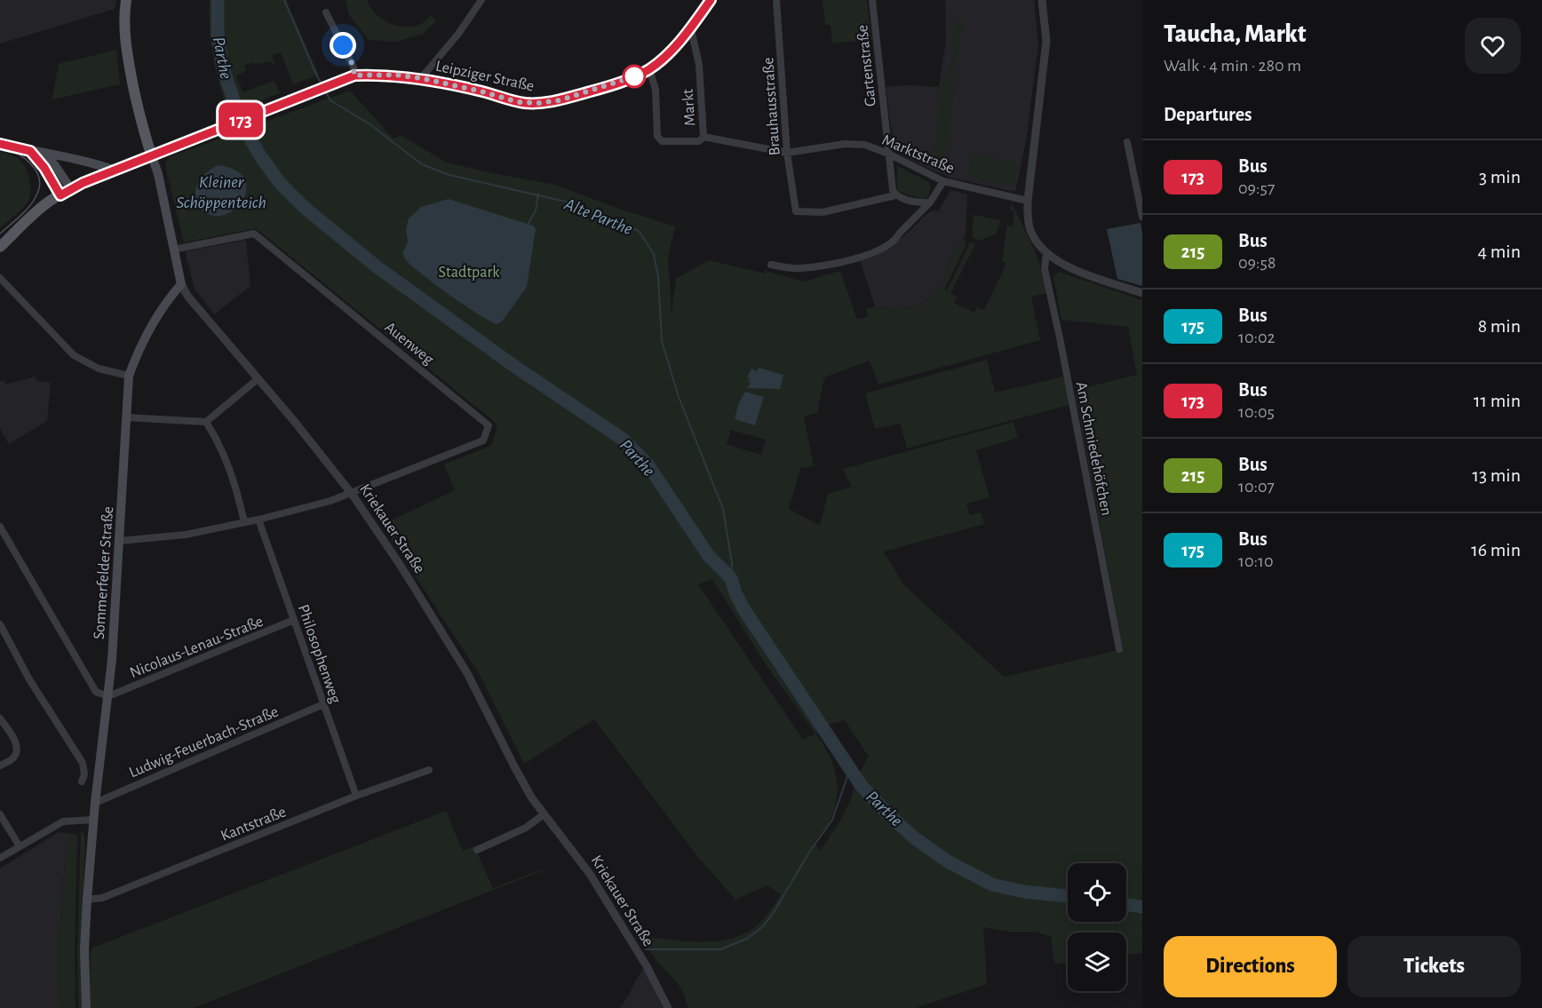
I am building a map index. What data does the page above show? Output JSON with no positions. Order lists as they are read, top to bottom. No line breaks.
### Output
{"streets":{"main road":["Leipziger Straße","Sommerfelder Straße"],"street":["Gartenstraße","Brauhausstraße","Markt","Marktstraße","Auenweg","Am Schmiedehöfchen","Kriekauer Straße","Nicolaus-Lenau-Straße","Philosophenweg","Ludwig-Feuerbach-Straße","Kantstraße"]},"crossings":[["Gartenstraße","Brauhausstraße"],["Gartenstraße","Marktstraße"],["Leipziger Straße","Markt"],["Brauhausstraße","Marktstraße"],["Markt","Marktstraße"],["Auenweg","Kriekauer Straße"],["Kriekauer Straße","Sommerfelder Straße"],["Sommerfelder Straße","Nicolaus-Lenau-Straße"],["Sommerfelder Straße","Ludwig-Feuerbach-Straße"],["Sommerfelder Straße","Kantstraße"],["Nicolaus-Lenau-Straße","Philosophenweg"],["Philosophenweg","Ludwig-Feuerbach-Straße"],["Philosophenweg","Kantstraße"]],"water":["Parthe","Kleiner Schöppenteich","Alte Parthe"],"parks":["Stadtpark"],"lines":["bus line 173"],"page":{"on_map":"173","heading":[["Taucha, Markt","Walk · 4 min · 280 m"],"Departures"],"list":[{"mark":"173","name":"Bus","note":"09:57","value":"3 min"},{"mark":"215","name":"Bus","note":"09:58","value":"4 min"},{"mark":"175","name":"Bus","note":"10:02","value":"8 min"},{"mark":"173","name":"Bus","note":"10:05","value":"11 min"},{"mark":"215","name":"Bus","note":"10:07","value":"13 min"},{"mark":"175","name":"Bus","note":"10:10","value":"16 min"}],"buttons":["Directions","Tickets"]}}
